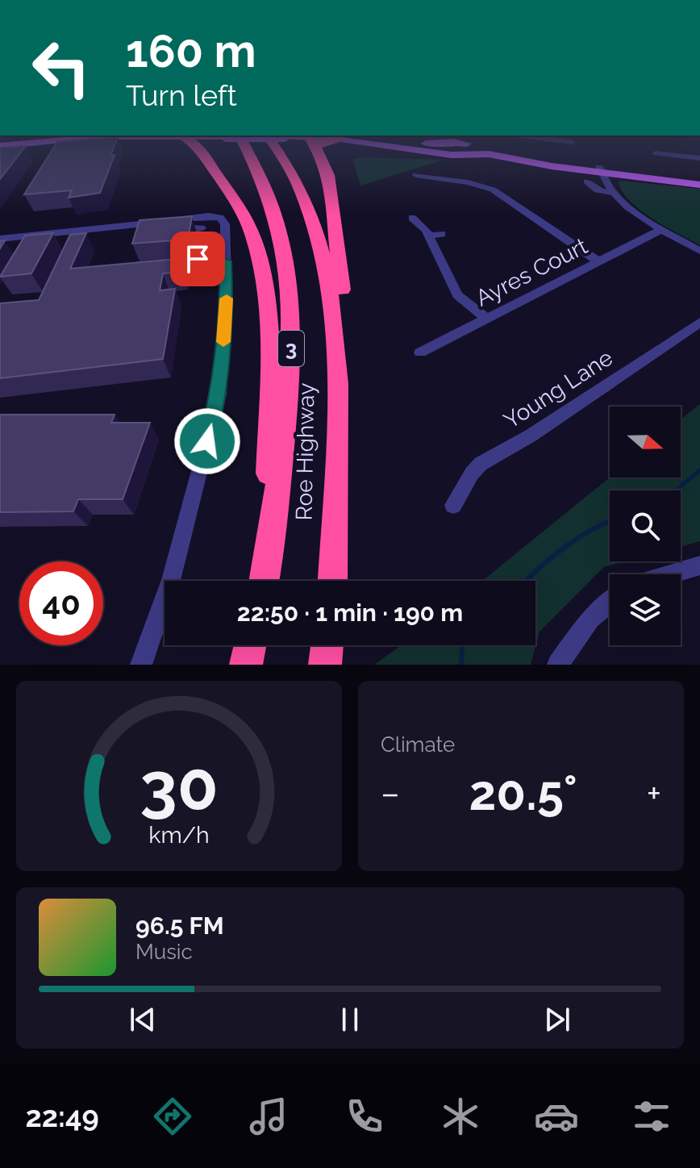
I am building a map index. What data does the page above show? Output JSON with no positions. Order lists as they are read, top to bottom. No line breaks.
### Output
{"streets":{"highway":["3","Roe Highway"],"street":["Ayres Court","Young Lane"]},"north":"right","page":{"turn":["160 m","Turn left"],"limit":"40","trip":"22:50 · 1 min · 190 m","tile":"Climate","heat":["−","20.5°","+"],"song":["96.5 FM","Music"],"tabs":"22:49","gauge":["30","km/h"]}}
